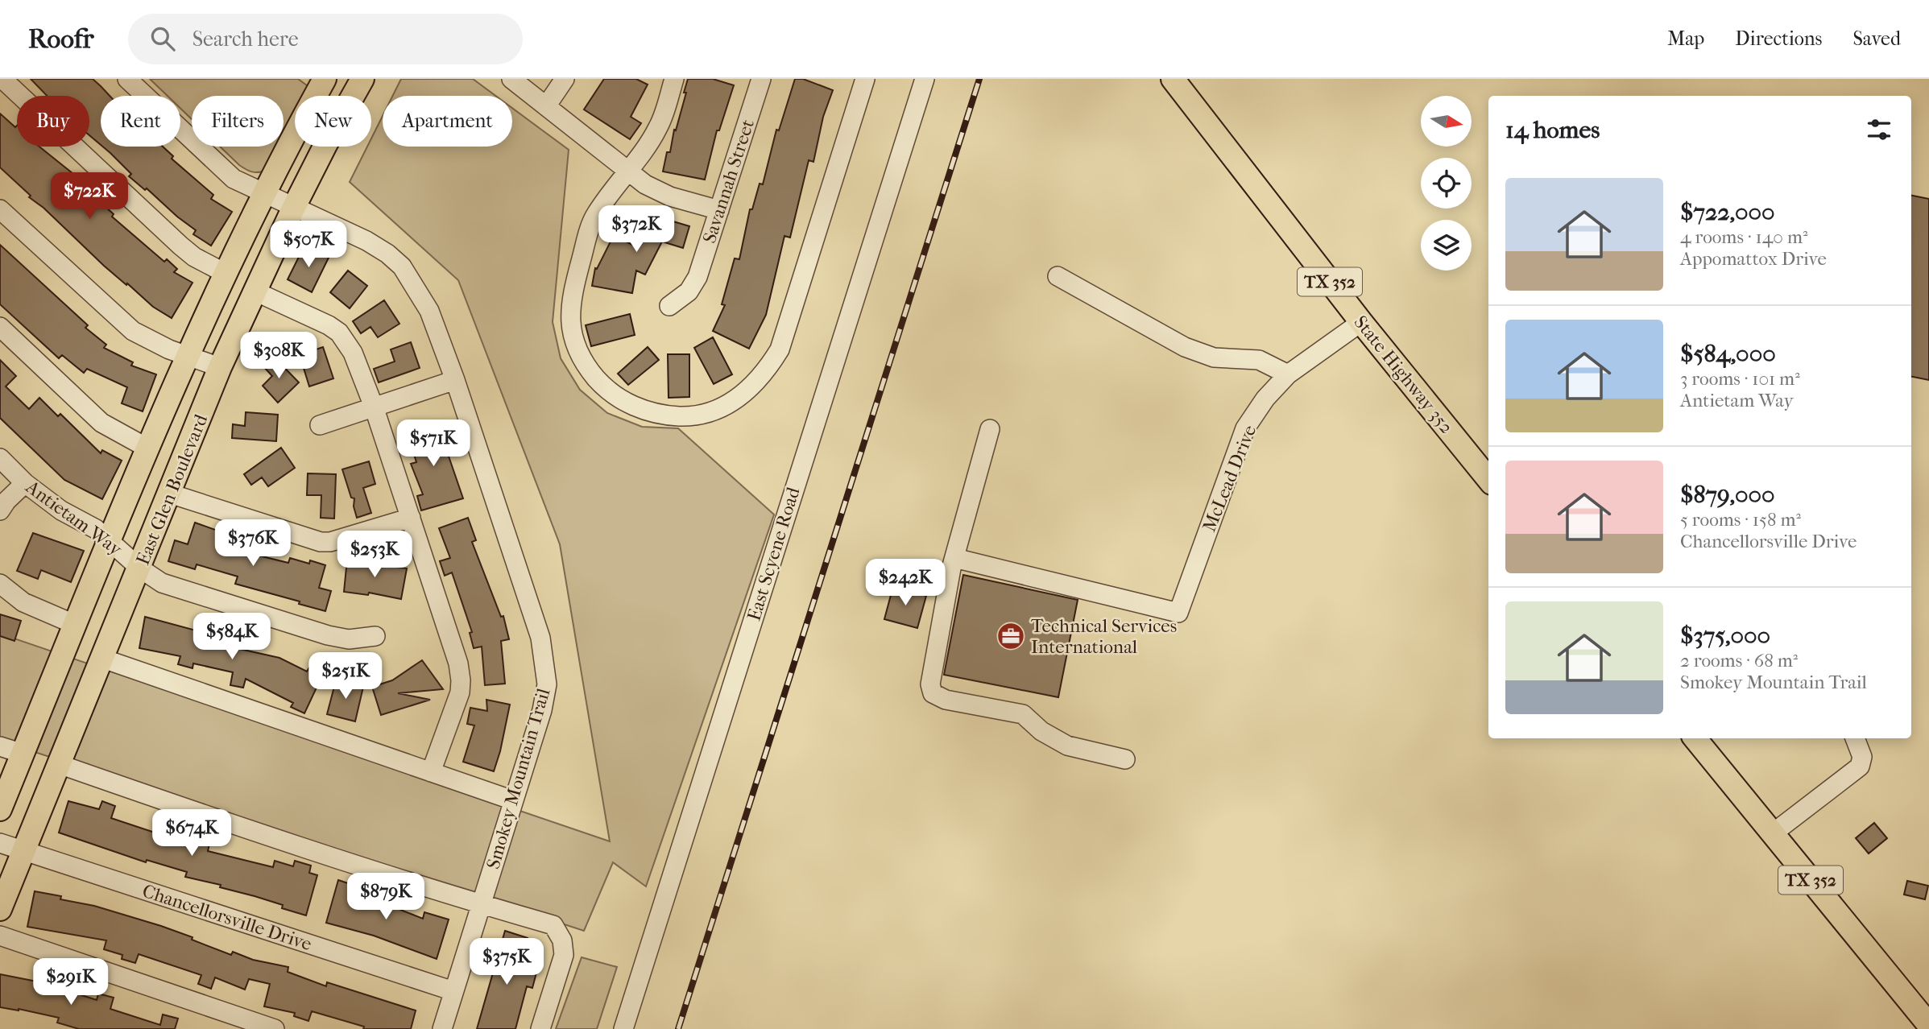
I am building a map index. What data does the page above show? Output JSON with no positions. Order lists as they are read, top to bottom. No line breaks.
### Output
{"streets":{"main road":["TX 352","State Highway 352","East Glen Boulevard"],"street":["Savannah Street","McLead Drive","Antietam Way","East Scyene Road","Smokey Mountain Trail","Chancellorsville Drive"]},"crossings":[["State Highway 352","McLead Drive"],["East Glen Boulevard","Antietam Way"],["East Glen Boulevard","Smokey Mountain Trail"],["East Glen Boulevard","Chancellorsville Drive"],["Smokey Mountain Trail","Chancellorsville Drive"]],"places":{"office":["Technical Services International"]},"north":"right","page":{"header":"Roofr","search":"Search here","nav":["Map","Directions","Saved"],"chip":["Buy","Rent","Filters","New","Apartment"],"heading":"14 homes","list":[{"name":"$722,000","note":"4 rooms · 140 m² · Appomattox Drive"},{"name":"$584,000","note":"3 rooms · 101 m² · Antietam Way"},{"name":"$879,000","note":"5 rooms · 158 m² · Chancellorsville Drive"},{"name":"$375,000","note":"2 rooms · 68 m² · Smokey Mountain Trail"}],"price":["$722K","$372K","$507K","$308K","$571K","$376K","$253K","$242K","$584K","$251K","$674K","$879K","$375K","$291K"]}}
